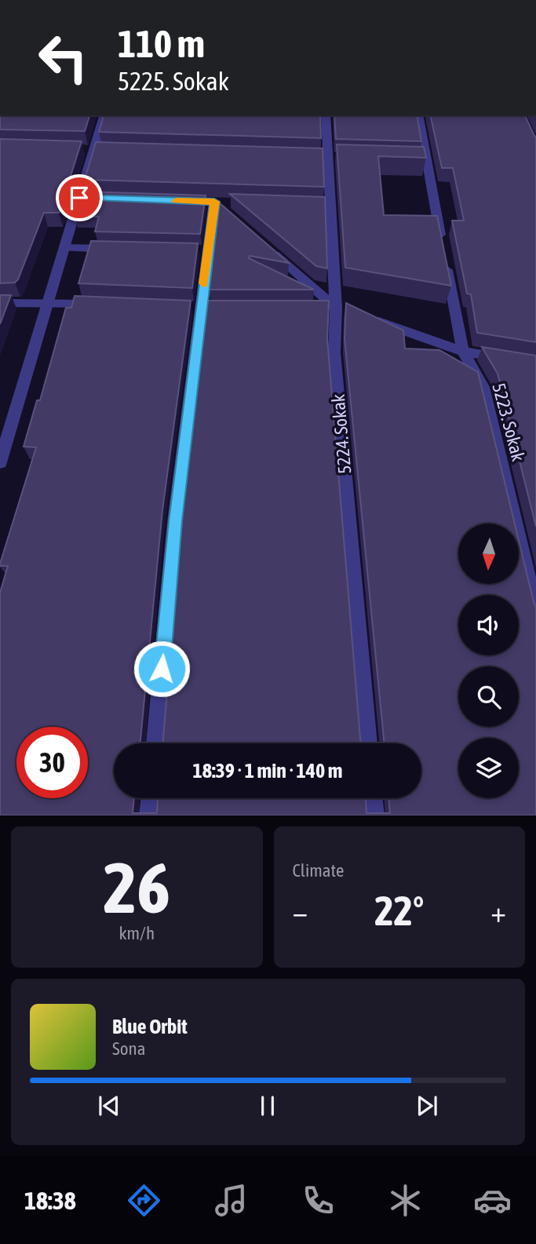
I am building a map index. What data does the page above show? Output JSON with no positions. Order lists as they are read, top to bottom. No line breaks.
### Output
{"streets":{"street":["5223. Sokak","5224. Sokak"]},"north":"bottom","page":{"turn":["110 m","5225. Sokak"],"limit":"30","trip":"18:39 · 1 min · 140 m","tile":[["26","km/h"],"Climate"],"heat":["−","22°","+"],"song":["Blue Orbit","Sona"],"tabs":"18:38"}}
